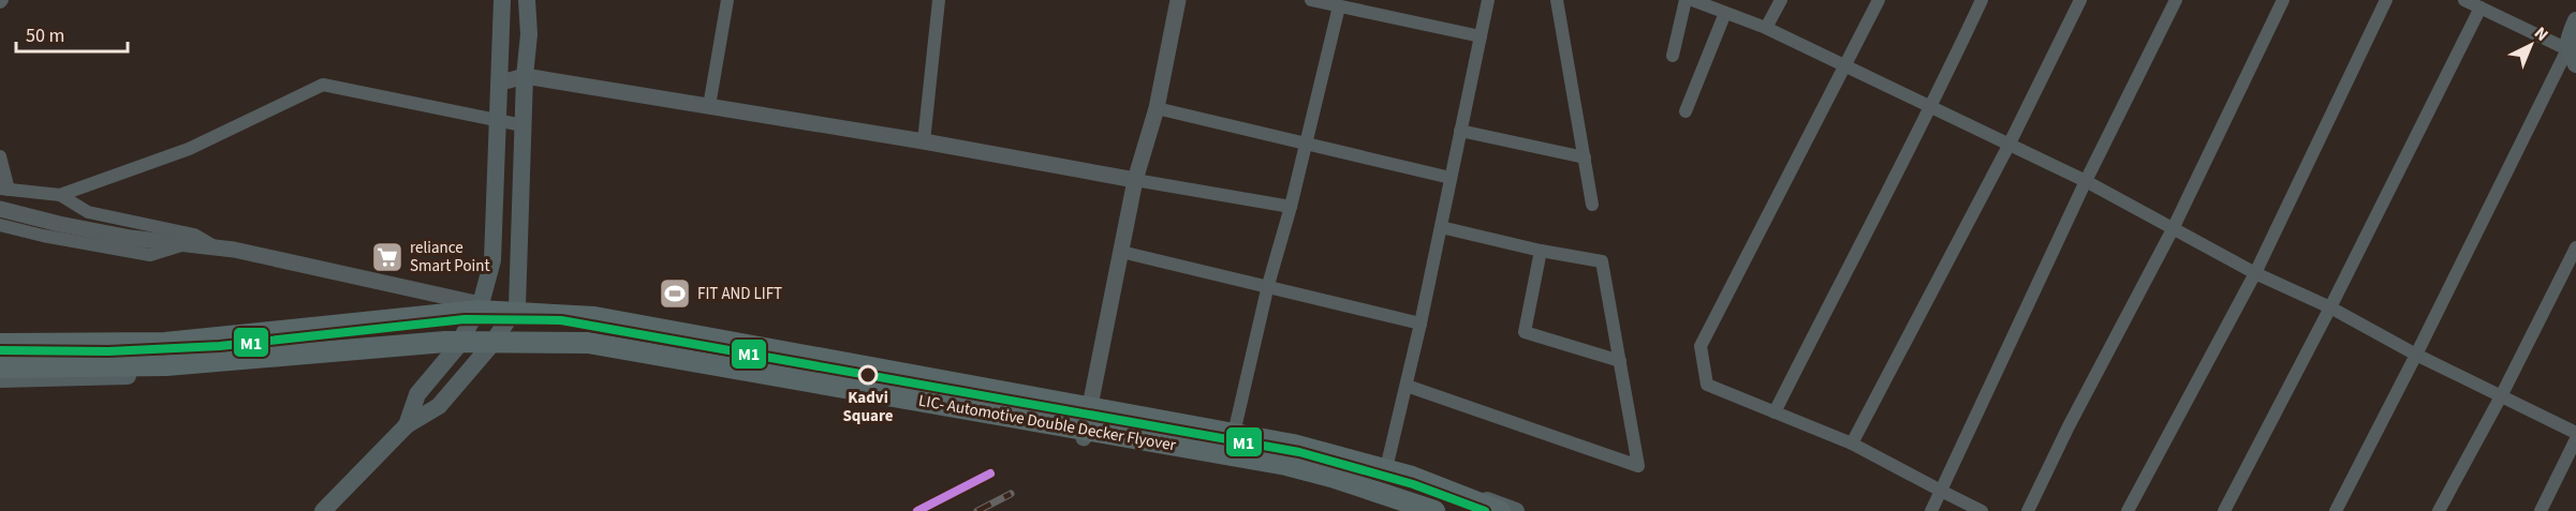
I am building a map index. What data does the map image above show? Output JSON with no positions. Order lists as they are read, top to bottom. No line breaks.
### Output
{"streets":{"main road":["LIC- Automotive Double Decker Flyover"]},"places":{"supermarket":["reliance Smart Point"],"sports":["FIT AND LIFT"],"other":["Kadvi Square"]},"lines":["transit line M1"],"scale_bar":"50 m","north":"top right"}
